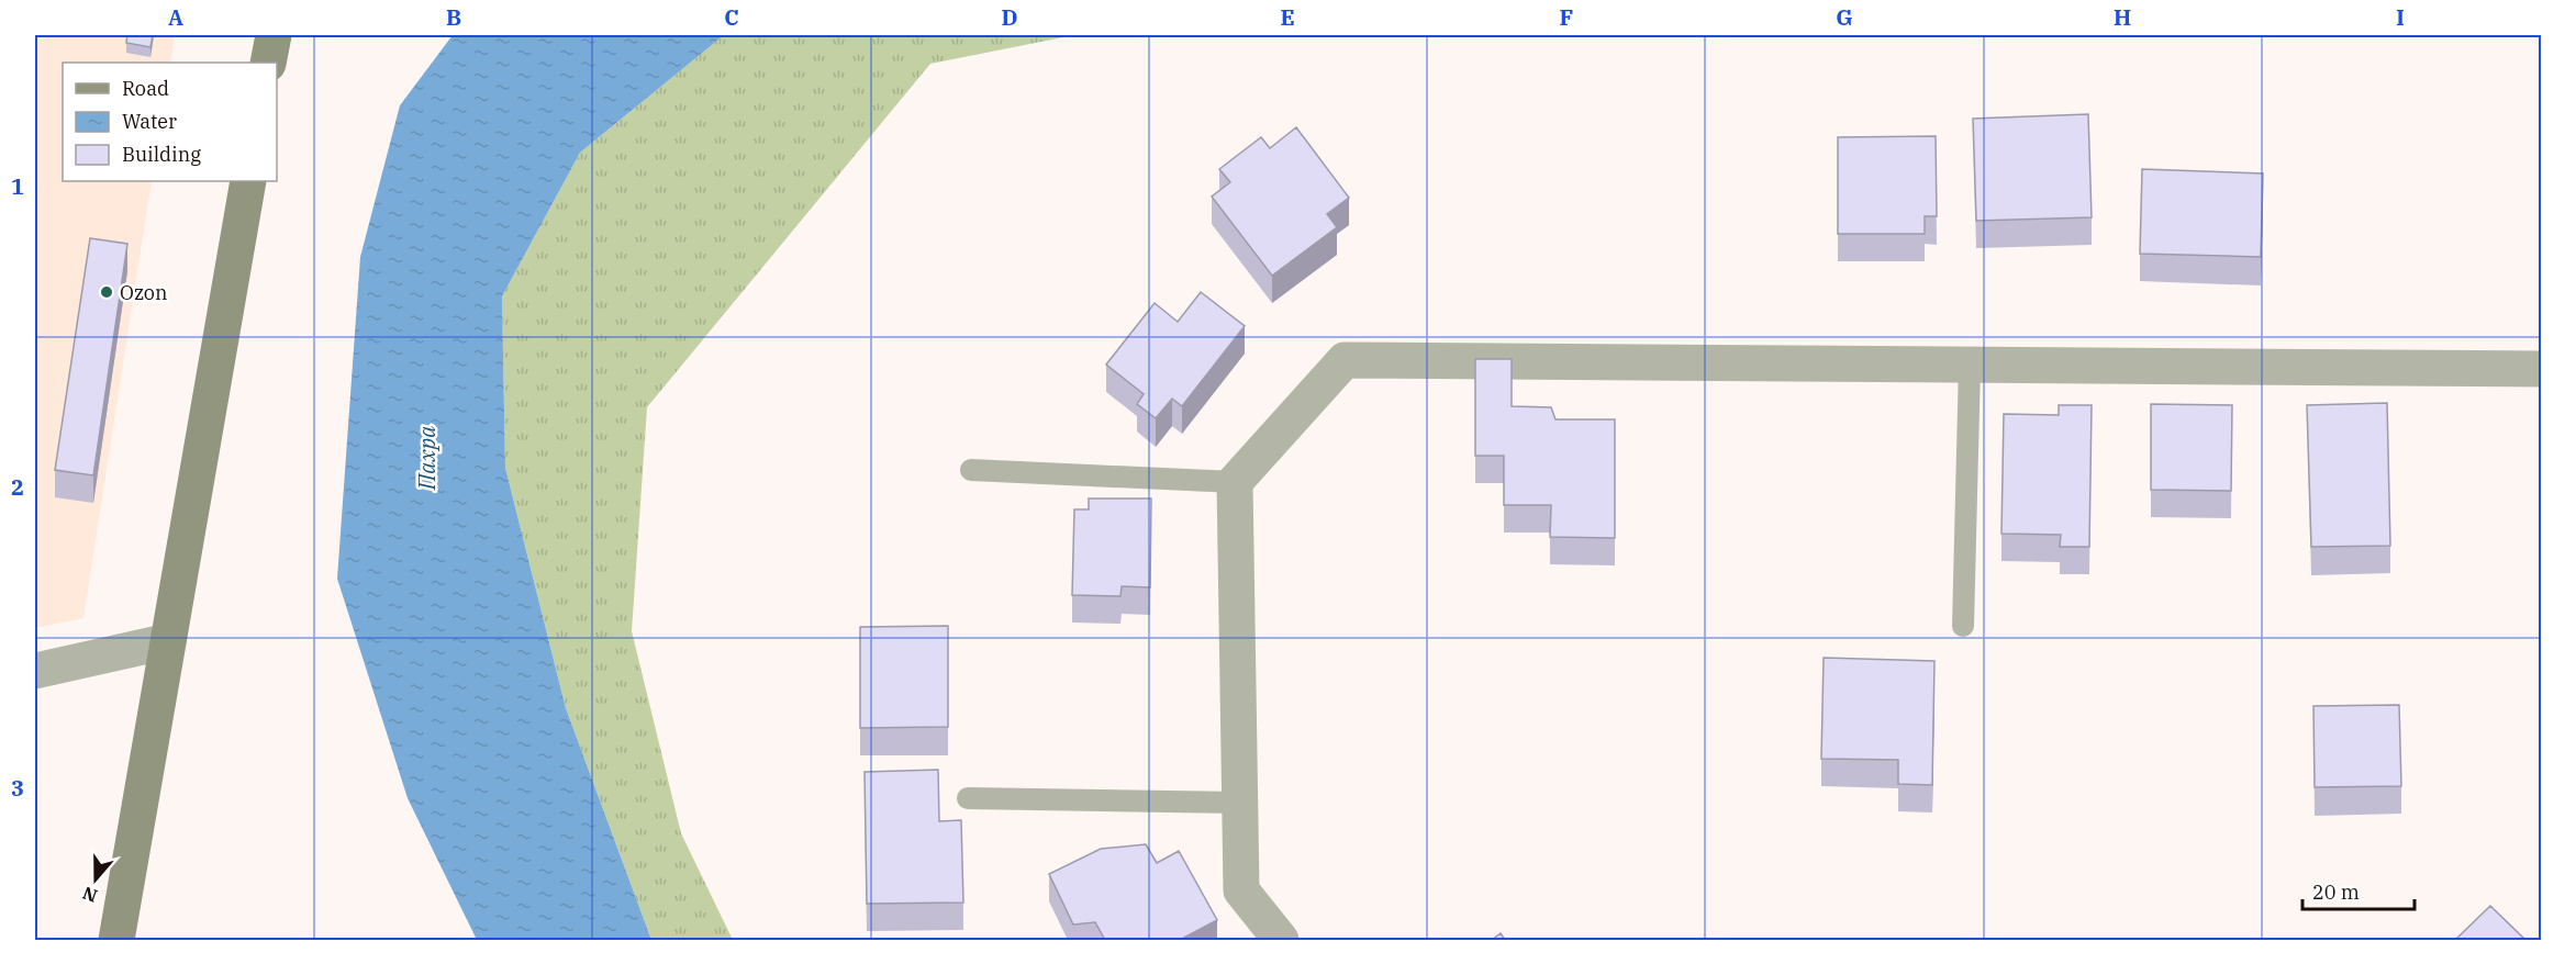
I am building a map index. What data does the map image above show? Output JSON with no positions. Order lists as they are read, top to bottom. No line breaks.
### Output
{"water":["Пахра"],"places":["Ozon"],"legend":["Road","Water","Building"],"scale_bar":"20 m","north":"bottom","grid":{"columns":["A","B","C","D","E","F","G","H","I"],"rows":["1","2","3"]}}
